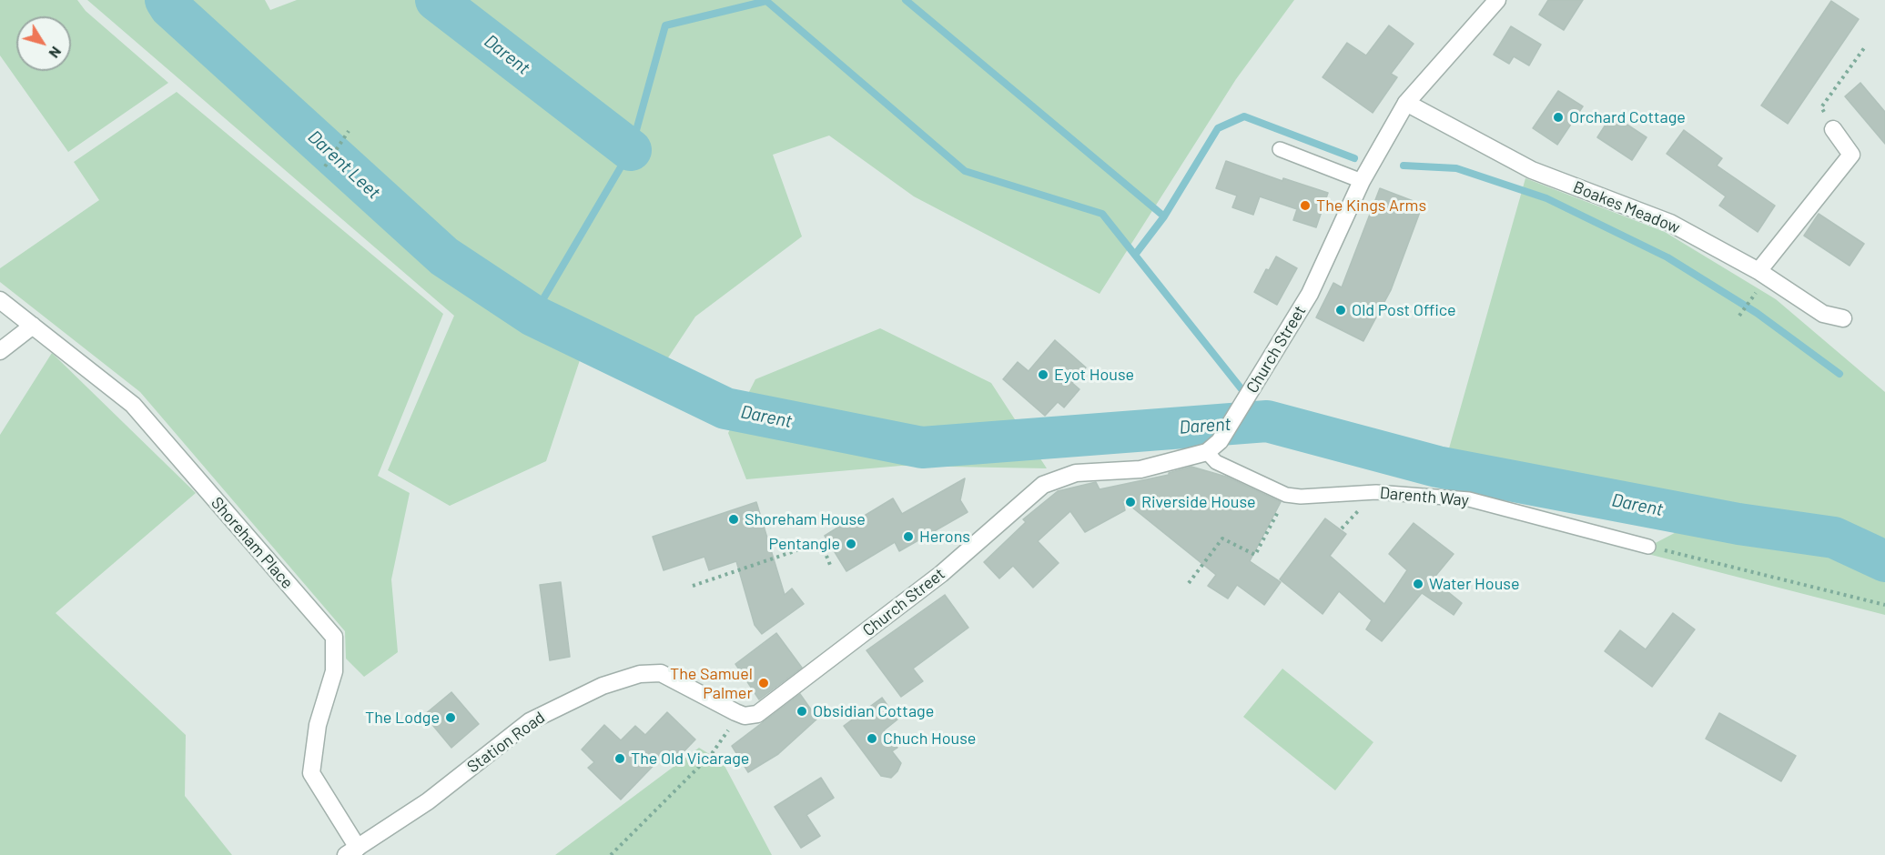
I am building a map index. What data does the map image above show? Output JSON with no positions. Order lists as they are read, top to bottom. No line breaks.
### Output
{"streets":{"street":["Boakes Meadow","Church Street","Shoreham Place","Station Road"],"lane":["Darenth Way"]},"crossings":[["Boakes Meadow","Church Street"],["Church Street","Darenth Way"],["Church Street","Station Road"],["Shoreham Place","Station Road"]],"water":["Darent","Darent Leet"],"places":["Orchard Cottage","The Kings Arms","Old Post Office","Eyot House","Riverside House","Shoreham House","Herons","Pentangle","Water House","The Samuel Palmer","Obsidian Cottage","The Lodge","Chuch House","The Old Vicarage"],"north":"bottom right"}
